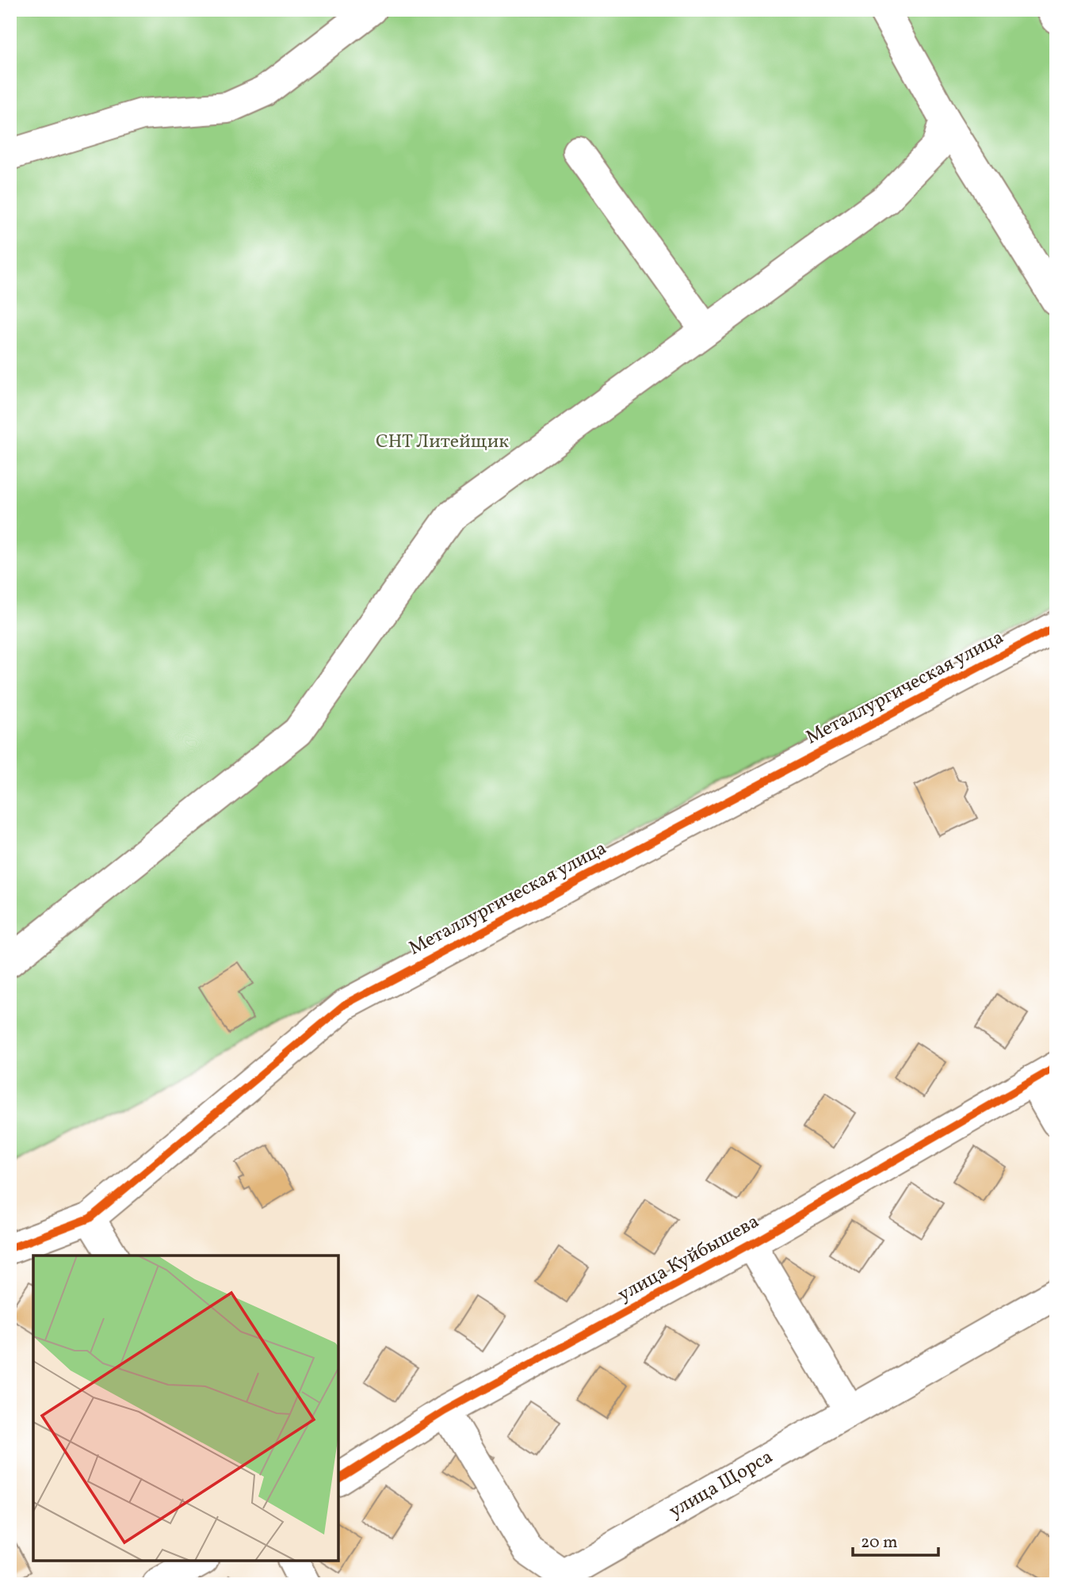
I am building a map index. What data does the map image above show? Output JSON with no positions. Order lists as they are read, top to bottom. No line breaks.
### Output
{"streets":{"street":["Металлургическая улица","улица Куйбышева","улица Щорса"]},"crossings":[["улица Куйбышева","улица Щорса"]],"parks":["СНТ Литейщик"],"scale_bar":"20 m"}
